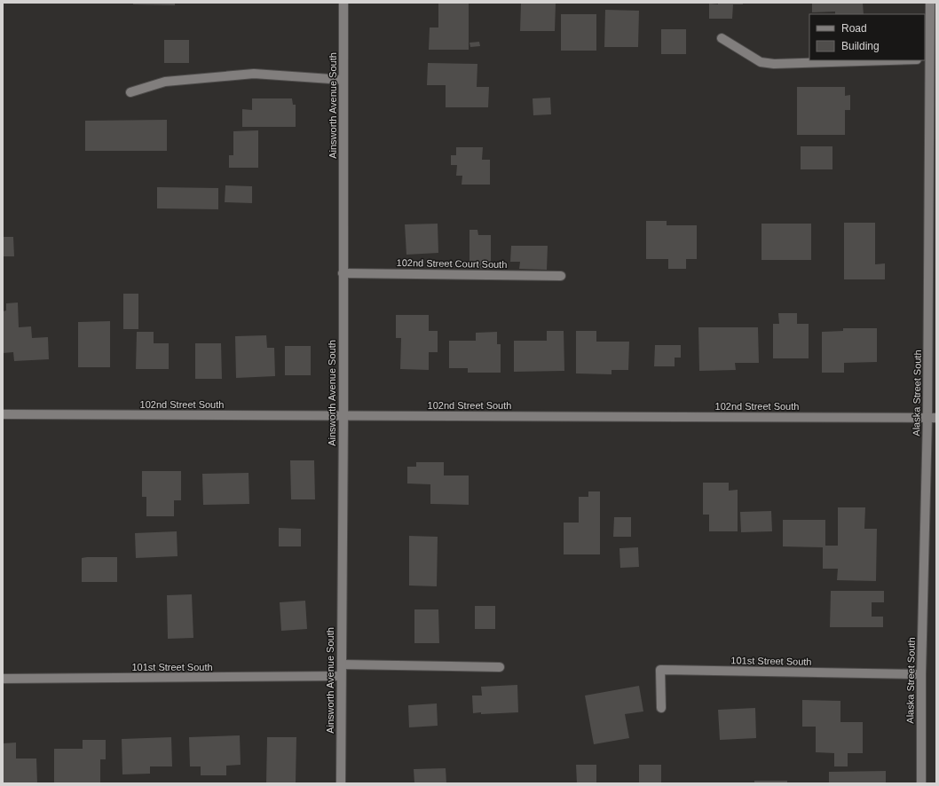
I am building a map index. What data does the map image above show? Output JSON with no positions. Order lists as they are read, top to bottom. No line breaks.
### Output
{"streets":{"street":["Ainsworth Avenue South","102nd Street Court South","Alaska Street South","102nd Street South","101st Street South"]},"crossings":[["Ainsworth Avenue South","102nd Street Court South"],["Ainsworth Avenue South","102nd Street South"],["Ainsworth Avenue South","101st Street South"],["Alaska Street South","102nd Street South"],["Alaska Street South","101st Street South"]],"legend":["Road","Building"]}
